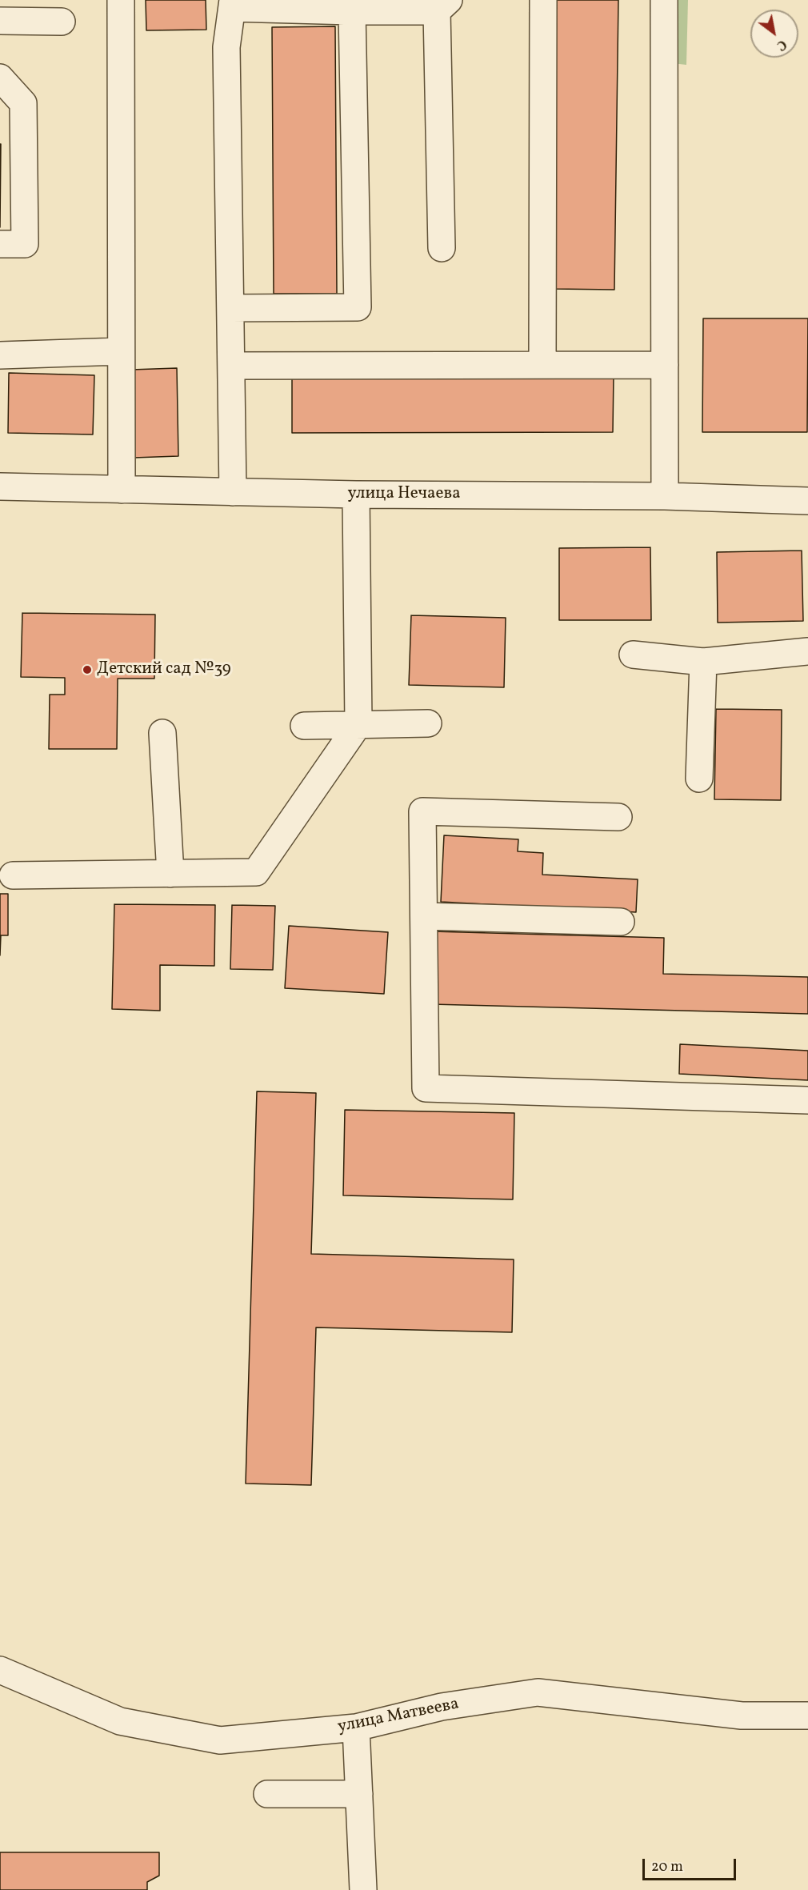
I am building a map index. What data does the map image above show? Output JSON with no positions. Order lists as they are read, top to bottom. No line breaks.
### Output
{"streets":{"street":["улица Нечаева","улица Матвеева"]},"places":["Детский сад №39"],"scale_bar":"20 m","north":"bottom right"}
